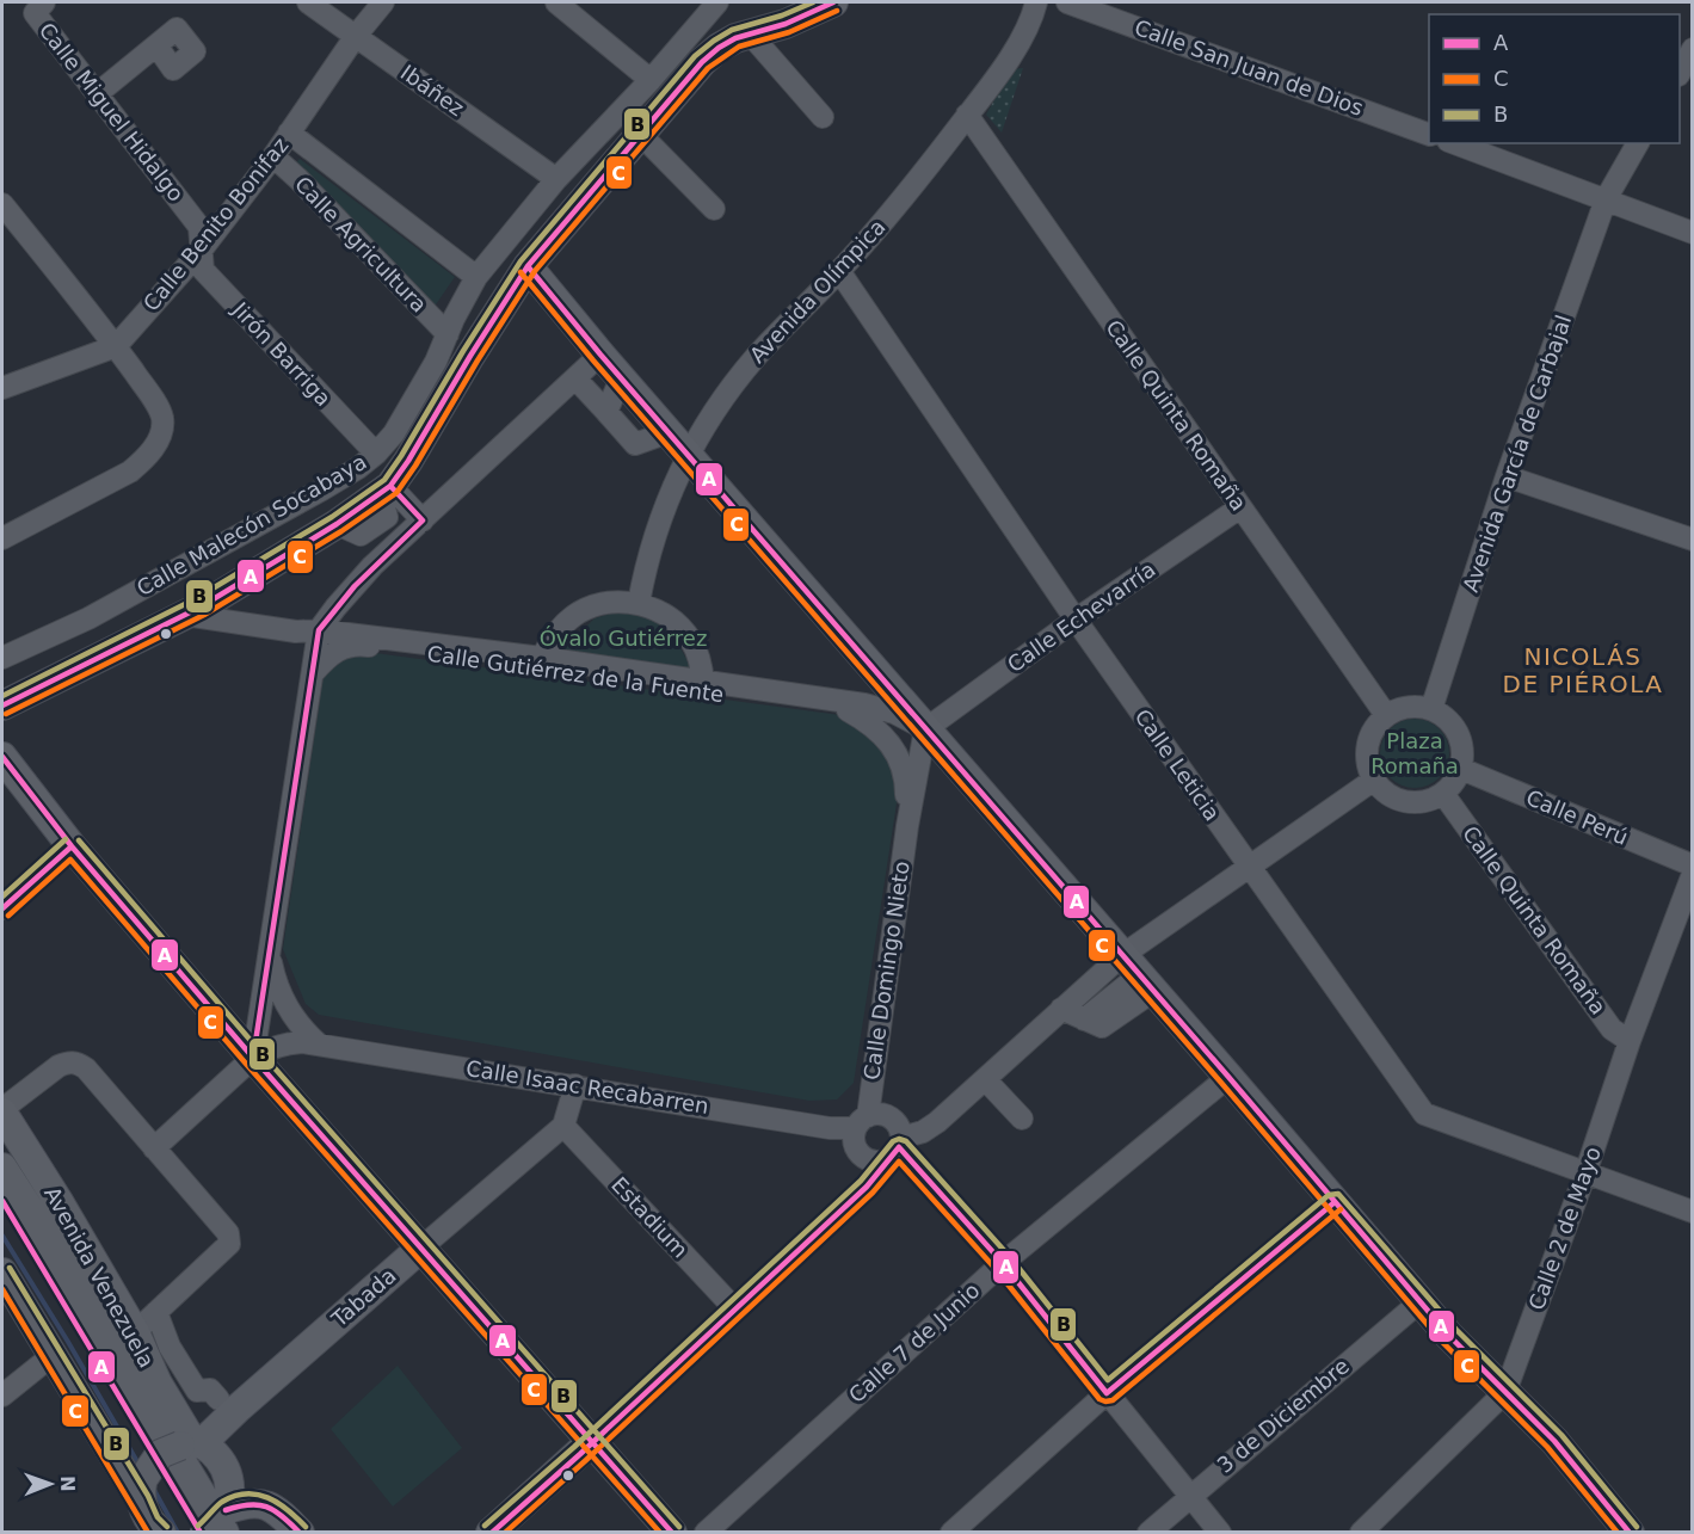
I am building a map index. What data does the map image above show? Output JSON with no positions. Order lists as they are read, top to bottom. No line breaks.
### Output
{"streets":{"main road":["Calle Malecón Socabaya","Avenida Venezuela","Tabada"],"street":["Calle San Juan de Dios","Ibáñez","Calle Miguel Hidalgo","Calle Benito Bonifaz","Calle Agricultura","Avenida Olímpica","Jirón Barriga","Calle Quinta Romaña","Avenida García de Carbajal","Calle Echevarría","Calle Gutiérrez de la Fuente","Calle Leticia","Calle Perú","Calle Domingo Nieto","Calle Isaac Recabarren","Estadium","Calle 2 de Mayo","Calle 7 de Junio","3 de Diciembre"]},"crossings":[["Ibáñez","Calle Benito Bonifaz"],["Ibáñez","Calle Malecón Socabaya"],["Calle Miguel Hidalgo","Calle Benito Bonifaz"],["Calle Miguel Hidalgo","Jirón Barriga"],["Calle Benito Bonifaz","Calle Agricultura"],["Calle Benito Bonifaz","Jirón Barriga"],["Calle Agricultura","Calle Malecón Socabaya"],["Avenida Olímpica","Calle Quinta Romaña"],["Avenida Olímpica","Calle Leticia"],["Jirón Barriga","Calle Malecón Socabaya"],["Calle Quinta Romaña","Avenida García de Carbajal"],["Calle Quinta Romaña","Calle Echevarría"],["Calle Quinta Romaña","Calle Perú"],["Calle Quinta Romaña","Calle 2 de Mayo"],["Avenida García de Carbajal","Calle Perú"],["Calle Malecón Socabaya","Calle Gutiérrez de la Fuente"],["Calle Echevarría","Calle Gutiérrez de la Fuente"],["Calle Echevarría","Calle Leticia"],["Calle Echevarría","Calle Domingo Nieto"],["Calle Gutiérrez de la Fuente","Calle Domingo Nieto"],["Calle Leticia","Calle 2 de Mayo"],["Calle Domingo Nieto","Calle Isaac Recabarren"],["Estadium","Tabada"],["Avenida Venezuela","Tabada"]],"districts":["NICOLÁS DE PIÉROLA"],"parks":["Óvalo Gutiérrez","Plaza Romaña"],"lines":["transit line A","transit line B","transit line C"],"legend":["A","C","B"],"north":"right"}
